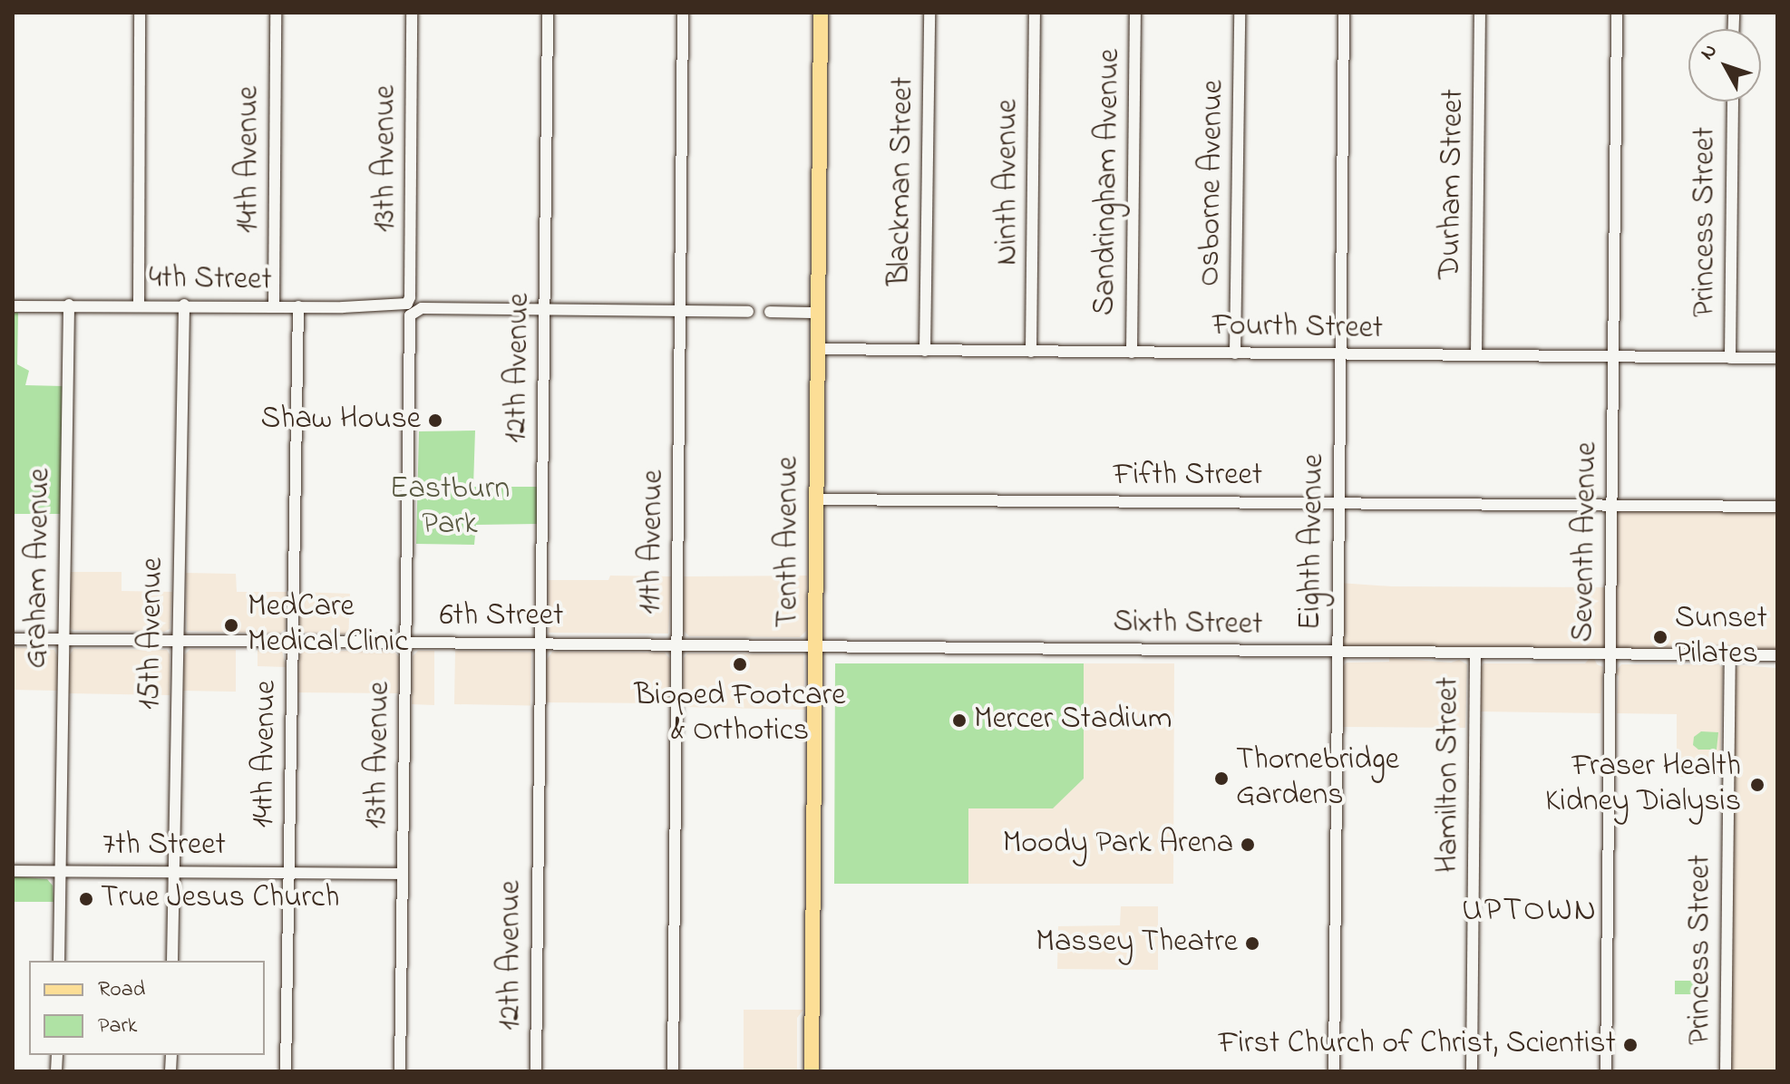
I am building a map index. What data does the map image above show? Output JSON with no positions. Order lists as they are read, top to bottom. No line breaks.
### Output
{"streets":{"main road":["Tenth Avenue"],"street":["13th Avenue","14th Avenue","Blackman Street","Ninth Avenue","Sandringham Avenue","Osborne Avenue","Durham Street","Princess Street","4th Street","Fourth Street","12th Avenue","Fifth Street","11th Avenue","Eighth Avenue","Seventh Avenue","Graham Avenue","6th Street","Sixth Street","15th Avenue","Hamilton Street","7th Street"]},"crossings":[["13th Avenue","4th Street"],["13th Avenue","6th Street"],["13th Avenue","7th Street"],["14th Avenue","4th Street"],["14th Avenue","6th Street"],["14th Avenue","7th Street"],["Blackman Street","Fourth Street"],["Ninth Avenue","Fourth Street"],["Sandringham Avenue","Fourth Street"],["Osborne Avenue","Fourth Street"],["Durham Street","Fourth Street"],["Princess Street","Fourth Street"],["Princess Street","Sixth Street"],["4th Street","12th Avenue"],["4th Street","11th Avenue"],["4th Street","Graham Avenue"],["4th Street","15th Avenue"],["Fourth Street","Tenth Avenue"],["Fourth Street","Eighth Avenue"],["Fourth Street","Seventh Avenue"],["12th Avenue","6th Street"],["Fifth Street","Tenth Avenue"],["Fifth Street","Eighth Avenue"],["Fifth Street","Seventh Avenue"],["11th Avenue","6th Street"],["Tenth Avenue","6th Street"],["Tenth Avenue","Sixth Street"],["Eighth Avenue","Sixth Street"],["Seventh Avenue","Sixth Street"],["Graham Avenue","6th Street"],["Graham Avenue","7th Street"],["6th Street","Sixth Street"],["6th Street","15th Avenue"],["Sixth Street","Hamilton Street"],["15th Avenue","7th Street"]],"districts":["UPTOWN"],"parks":["Eastburn Park"],"places":["Shaw House","MedCare Medical Clinic","Sunset Pilates","Bioped Footcare & Orthotics","Mercer Stadium","Thornebridge Gardens","Fraser Health Kidney Dialysis","Moody Park Arena","True Jesus Church","Massey Theatre","First Church of Christ, Scientist"],"legend":["Road","Park"],"north":"top left"}
